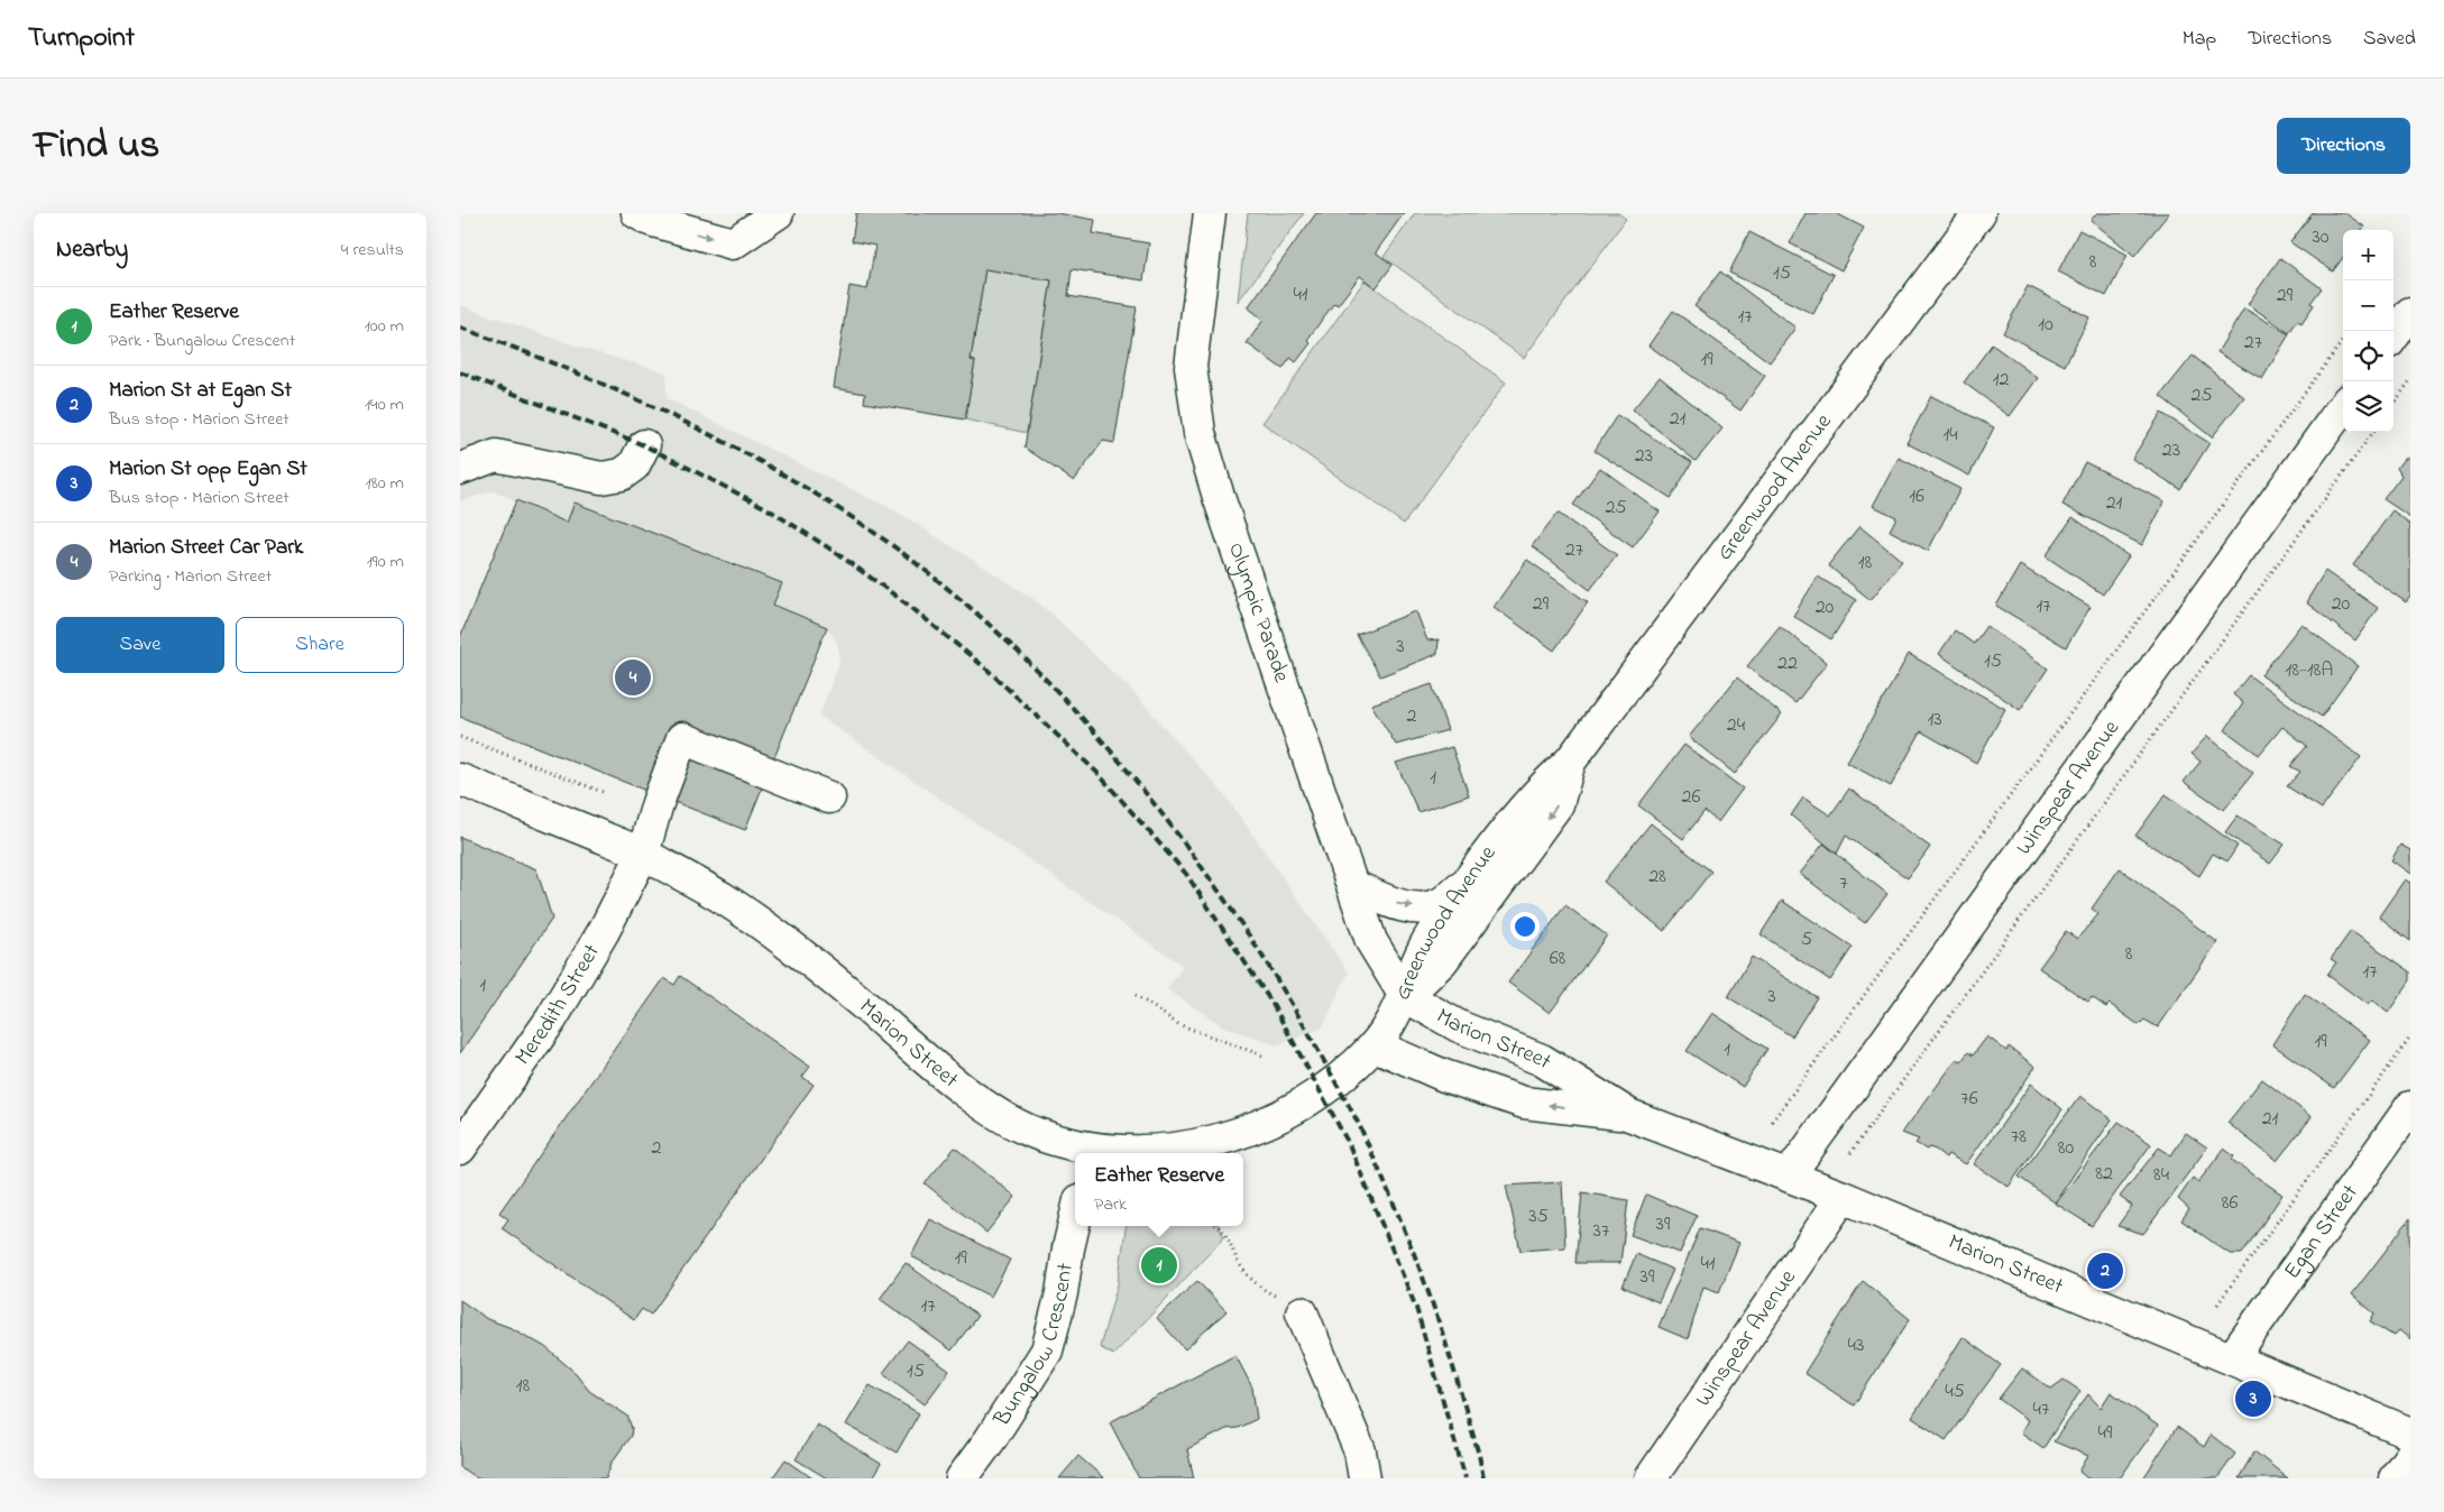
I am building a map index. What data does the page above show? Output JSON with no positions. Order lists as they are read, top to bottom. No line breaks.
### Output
{"streets":{"main road":["Greenwood Avenue","Olympic Parade","Winspear Avenue","Meredith Street","Marion Street","Egan Street","Bungalow Crescent"]},"crossings":[["Greenwood Avenue","Olympic Parade"],["Greenwood Avenue","Marion Street"],["Olympic Parade","Marion Street"],["Winspear Avenue","Marion Street"],["Meredith Street","Marion Street"],["Marion Street","Egan Street"]],"house_numbers":["30","8","15","41","29","17","10","27","19","12","25","21","14","23","23","16","21","25","27","18","29","20","17","20","3","15","22","18-18A","2","13","24","1","26","28","7","5","8","68","17","1","3","19","1","76","21","78","2","80","82","84","86","35","39","37","19","41","39","17","43","15","18","45","47","49"],"page":{"header":"Turnpoint","nav":["Map","Directions","Saved"],"title":"Find us","buttons":["Directions",["Save","Share"]],"heading":["Nearby","4 results"],"map_buttons":["+","−"],"list":[{"mark":"1","name":"Eather Reserve","note":"Park · Bungalow Crescent","value":"100 m"},{"mark":"2","name":"Marion St at Egan St","note":"Bus stop · Marion Street","value":"140 m"},{"mark":"3","name":"Marion St opp Egan St","note":"Bus stop · Marion Street","value":"180 m"},{"mark":"4","name":"Marion Street Car Park","note":"Parking · Marion Street","value":"190 m"}],"pins":["4","1","2","3"],"popup":["Eather Reserve","Park"]}}
